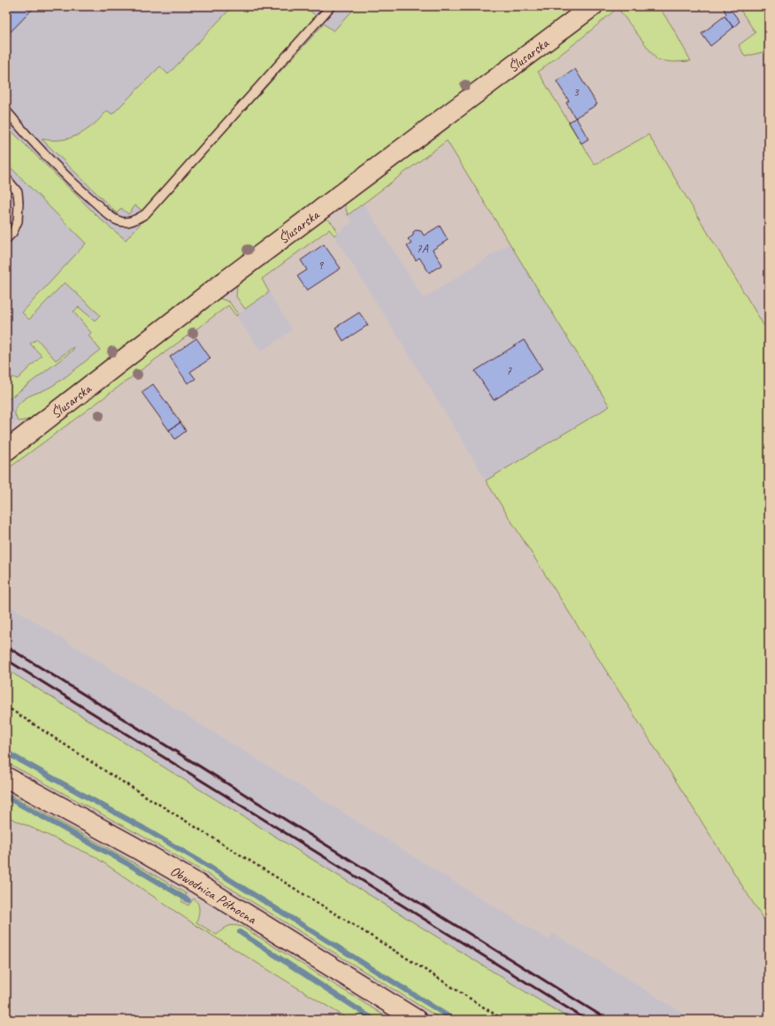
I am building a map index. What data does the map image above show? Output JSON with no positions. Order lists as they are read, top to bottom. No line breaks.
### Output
{"streets":{"street":["Ślusarska","Obwodnica Północna"]},"house_numbers":["3","7A","9","7"]}
